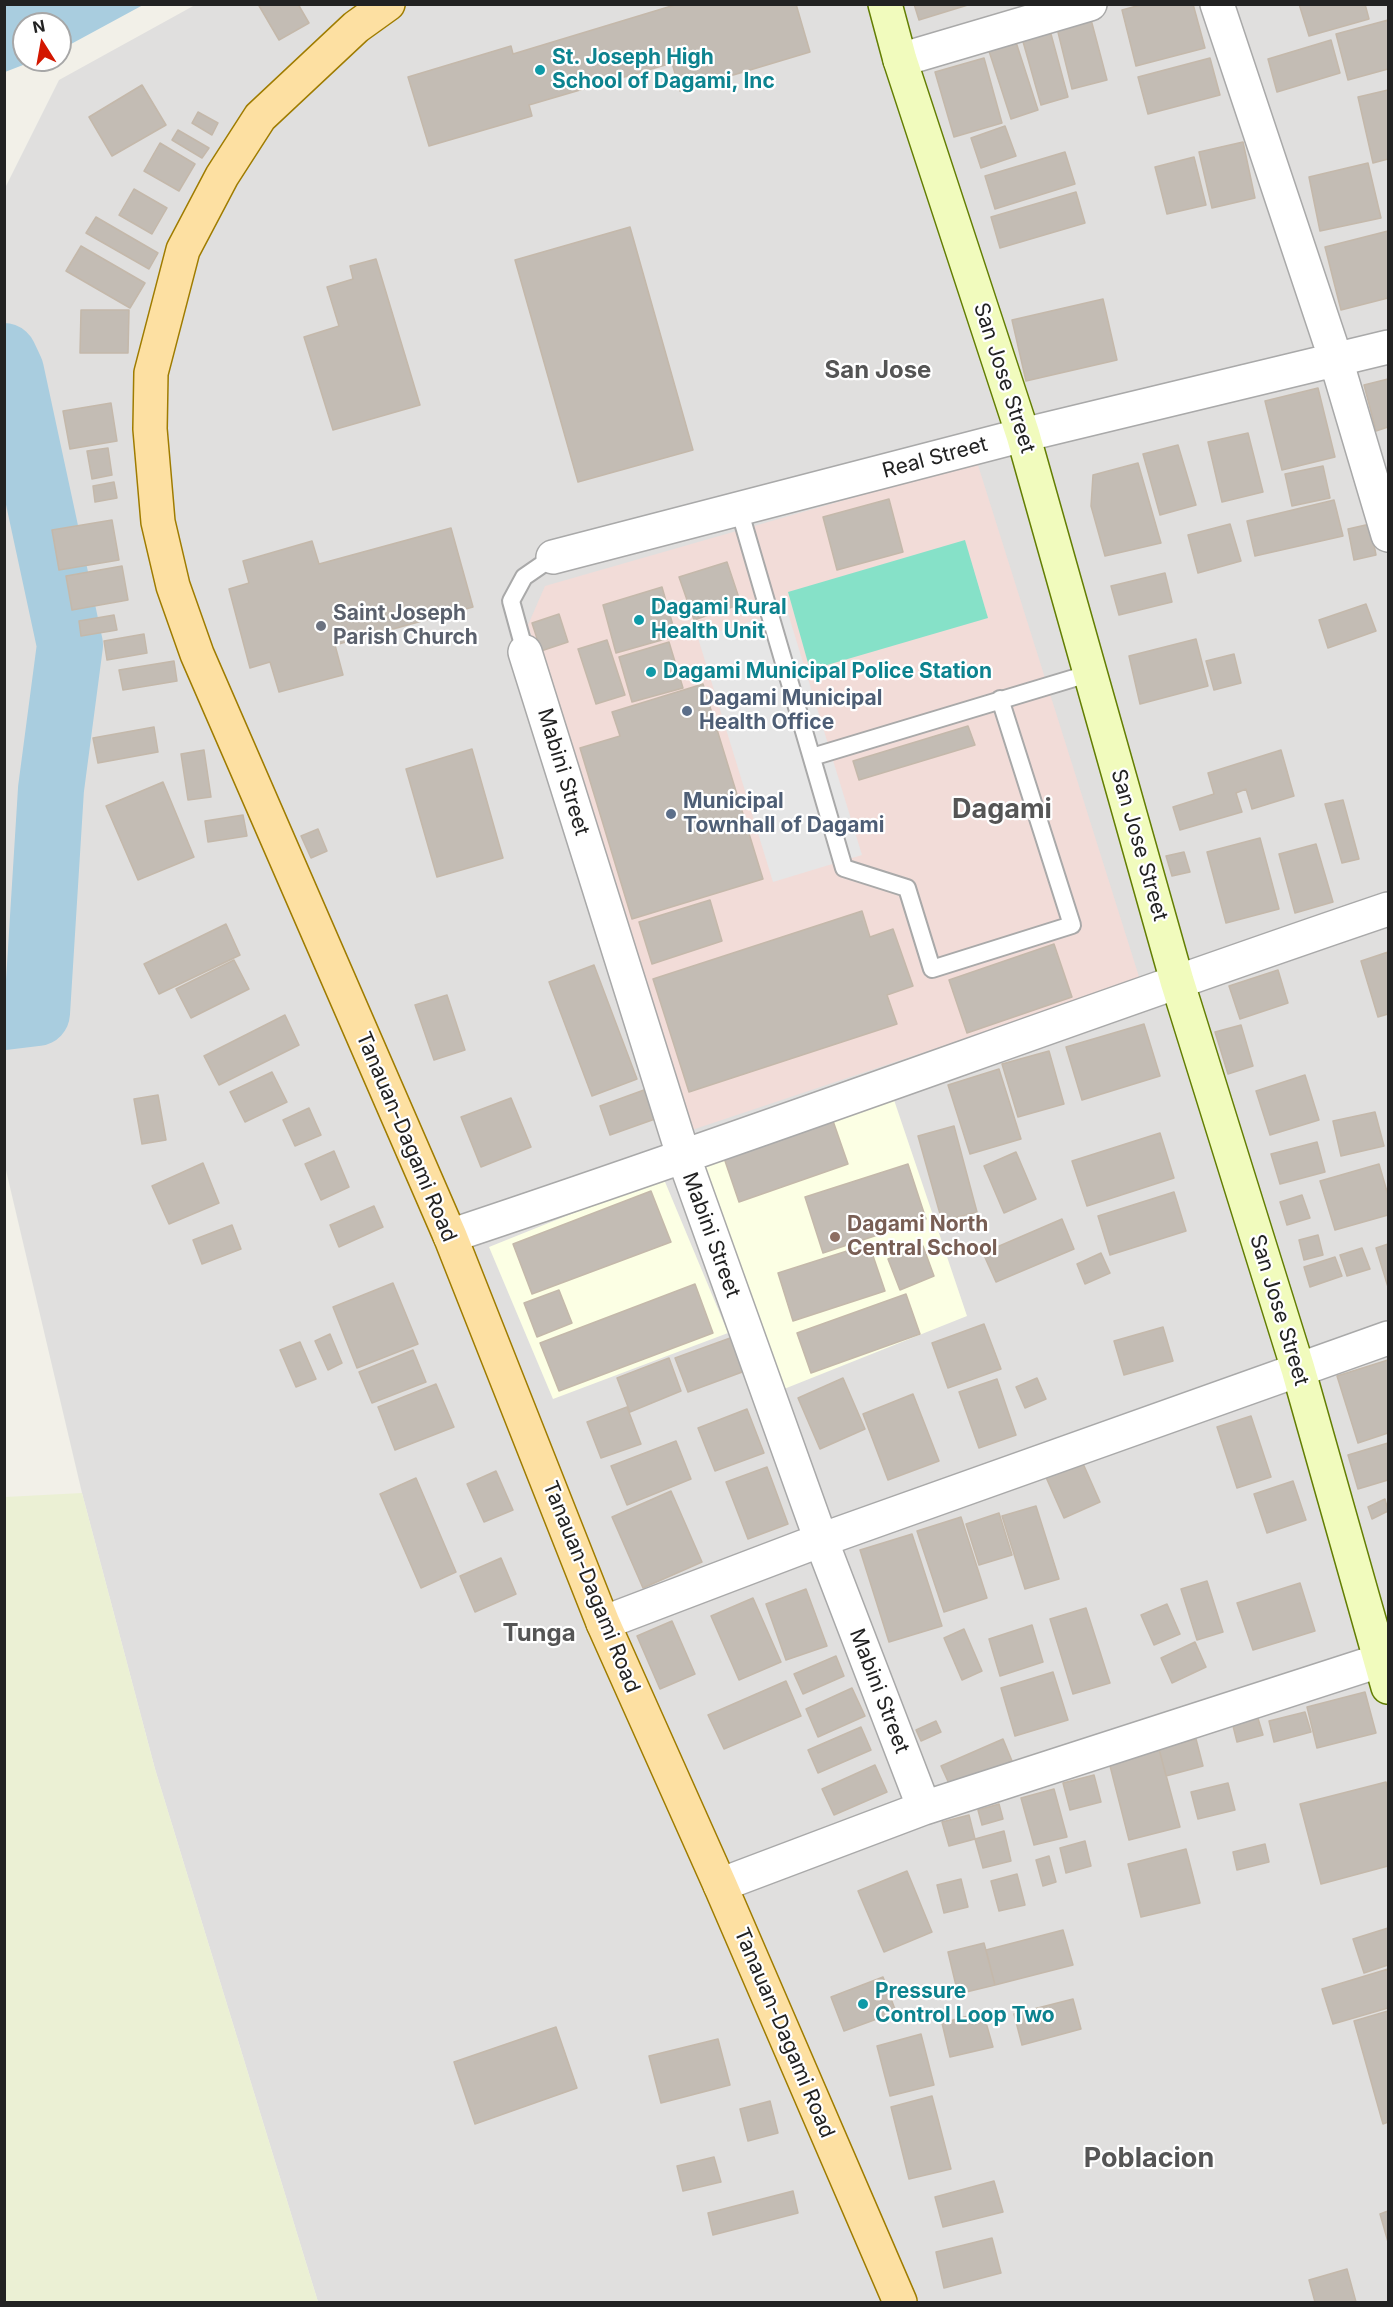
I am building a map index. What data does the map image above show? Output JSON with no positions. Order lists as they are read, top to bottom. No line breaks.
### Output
{"streets":{"main road":["Tanauan-Dagami Road"],"street":["San Jose Street","Real Street","Mabini Street"]},"crossings":[["San Jose Street","Real Street"]],"districts":["San Jose","Dagami","Tunga","Poblacion"],"places":["St. Joseph High School of Dagami, Inc","Dagami Rural Health Unit","Saint Joseph Parish Church","Dagami Municipal Police Station","Dagami Municipal Health Office","Municipal Townhall of Dagami","Dagami North Central School","Pressure Control Loop Two"],"north":"top"}
